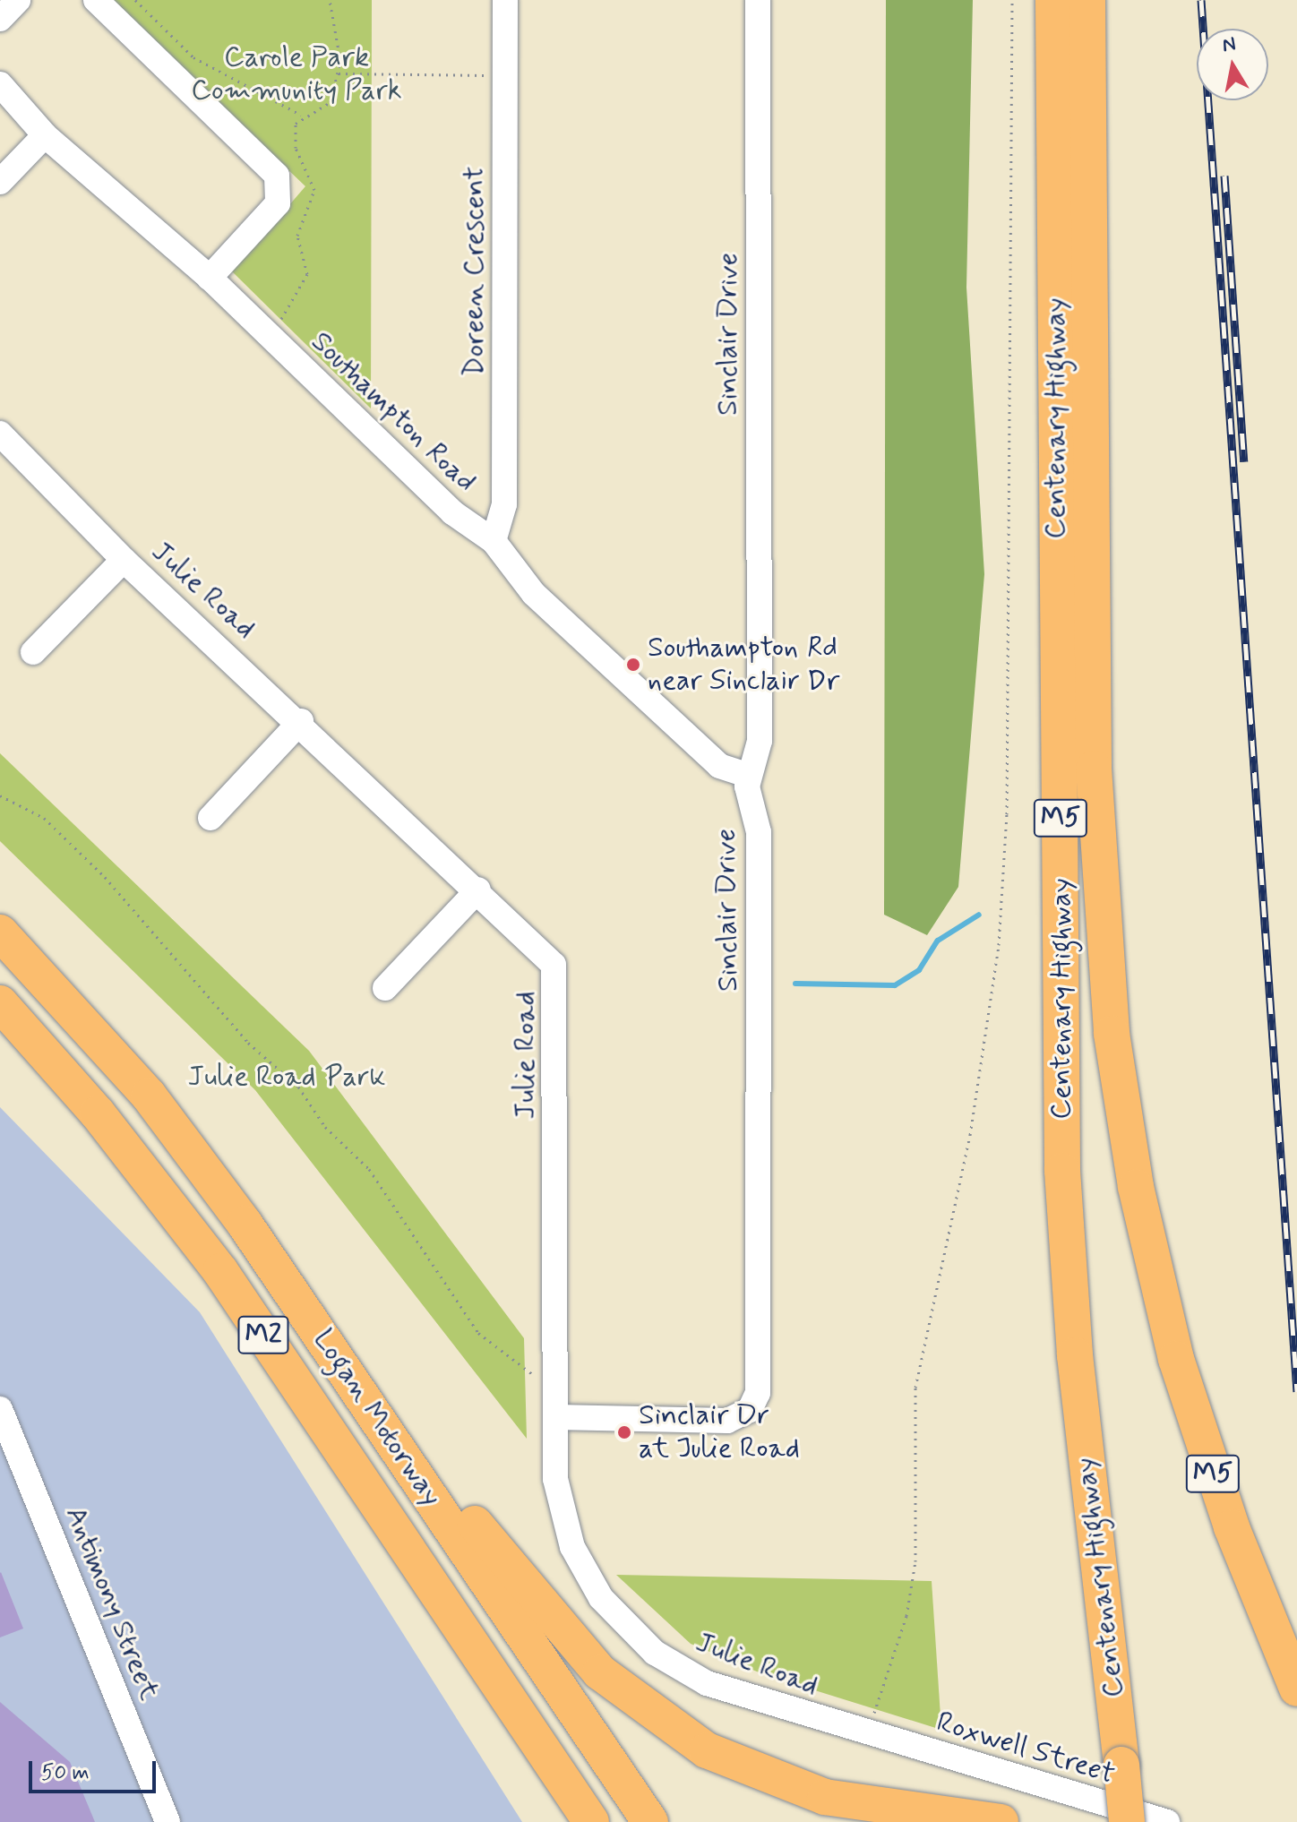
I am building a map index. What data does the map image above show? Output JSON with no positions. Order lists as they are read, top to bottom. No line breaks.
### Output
{"streets":{"highway":["Centenary Highway","M5","M2","Logan Motorway"],"street":["Doreen Crescent","Sinclair Drive","Southampton Road","Julie Road","Antimony Street","Roxwell Street"]},"crossings":[["Doreen Crescent","Southampton Road"],["Sinclair Drive","Southampton Road"],["Sinclair Drive","Julie Road"],["Julie Road","Roxwell Street"]],"parks":["Carole Park Community Park","Julie Road Park"],"places":["Southampton Rd near Sinclair Dr","Sinclair Dr at Julie Road"],"scale_bar":"50 m","north":"top"}
